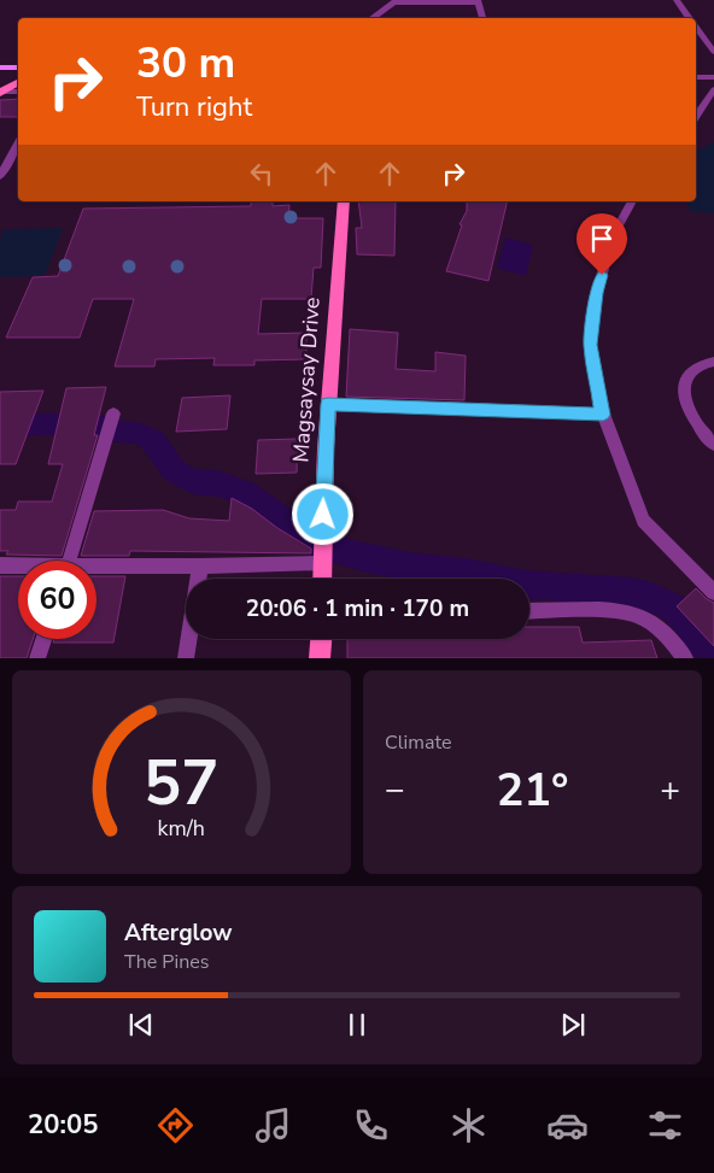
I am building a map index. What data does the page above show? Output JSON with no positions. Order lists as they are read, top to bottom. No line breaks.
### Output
{"streets":{"main road":["Magsaysay Drive"]},"page":{"turn":["30 m","Turn right"],"limit":"60","trip":"20:06 · 1 min · 170 m","tile":"Climate","heat":["−","21°","+"],"song":["Afterglow","The Pines"],"tabs":"20:05","gauge":["57","km/h"]}}
